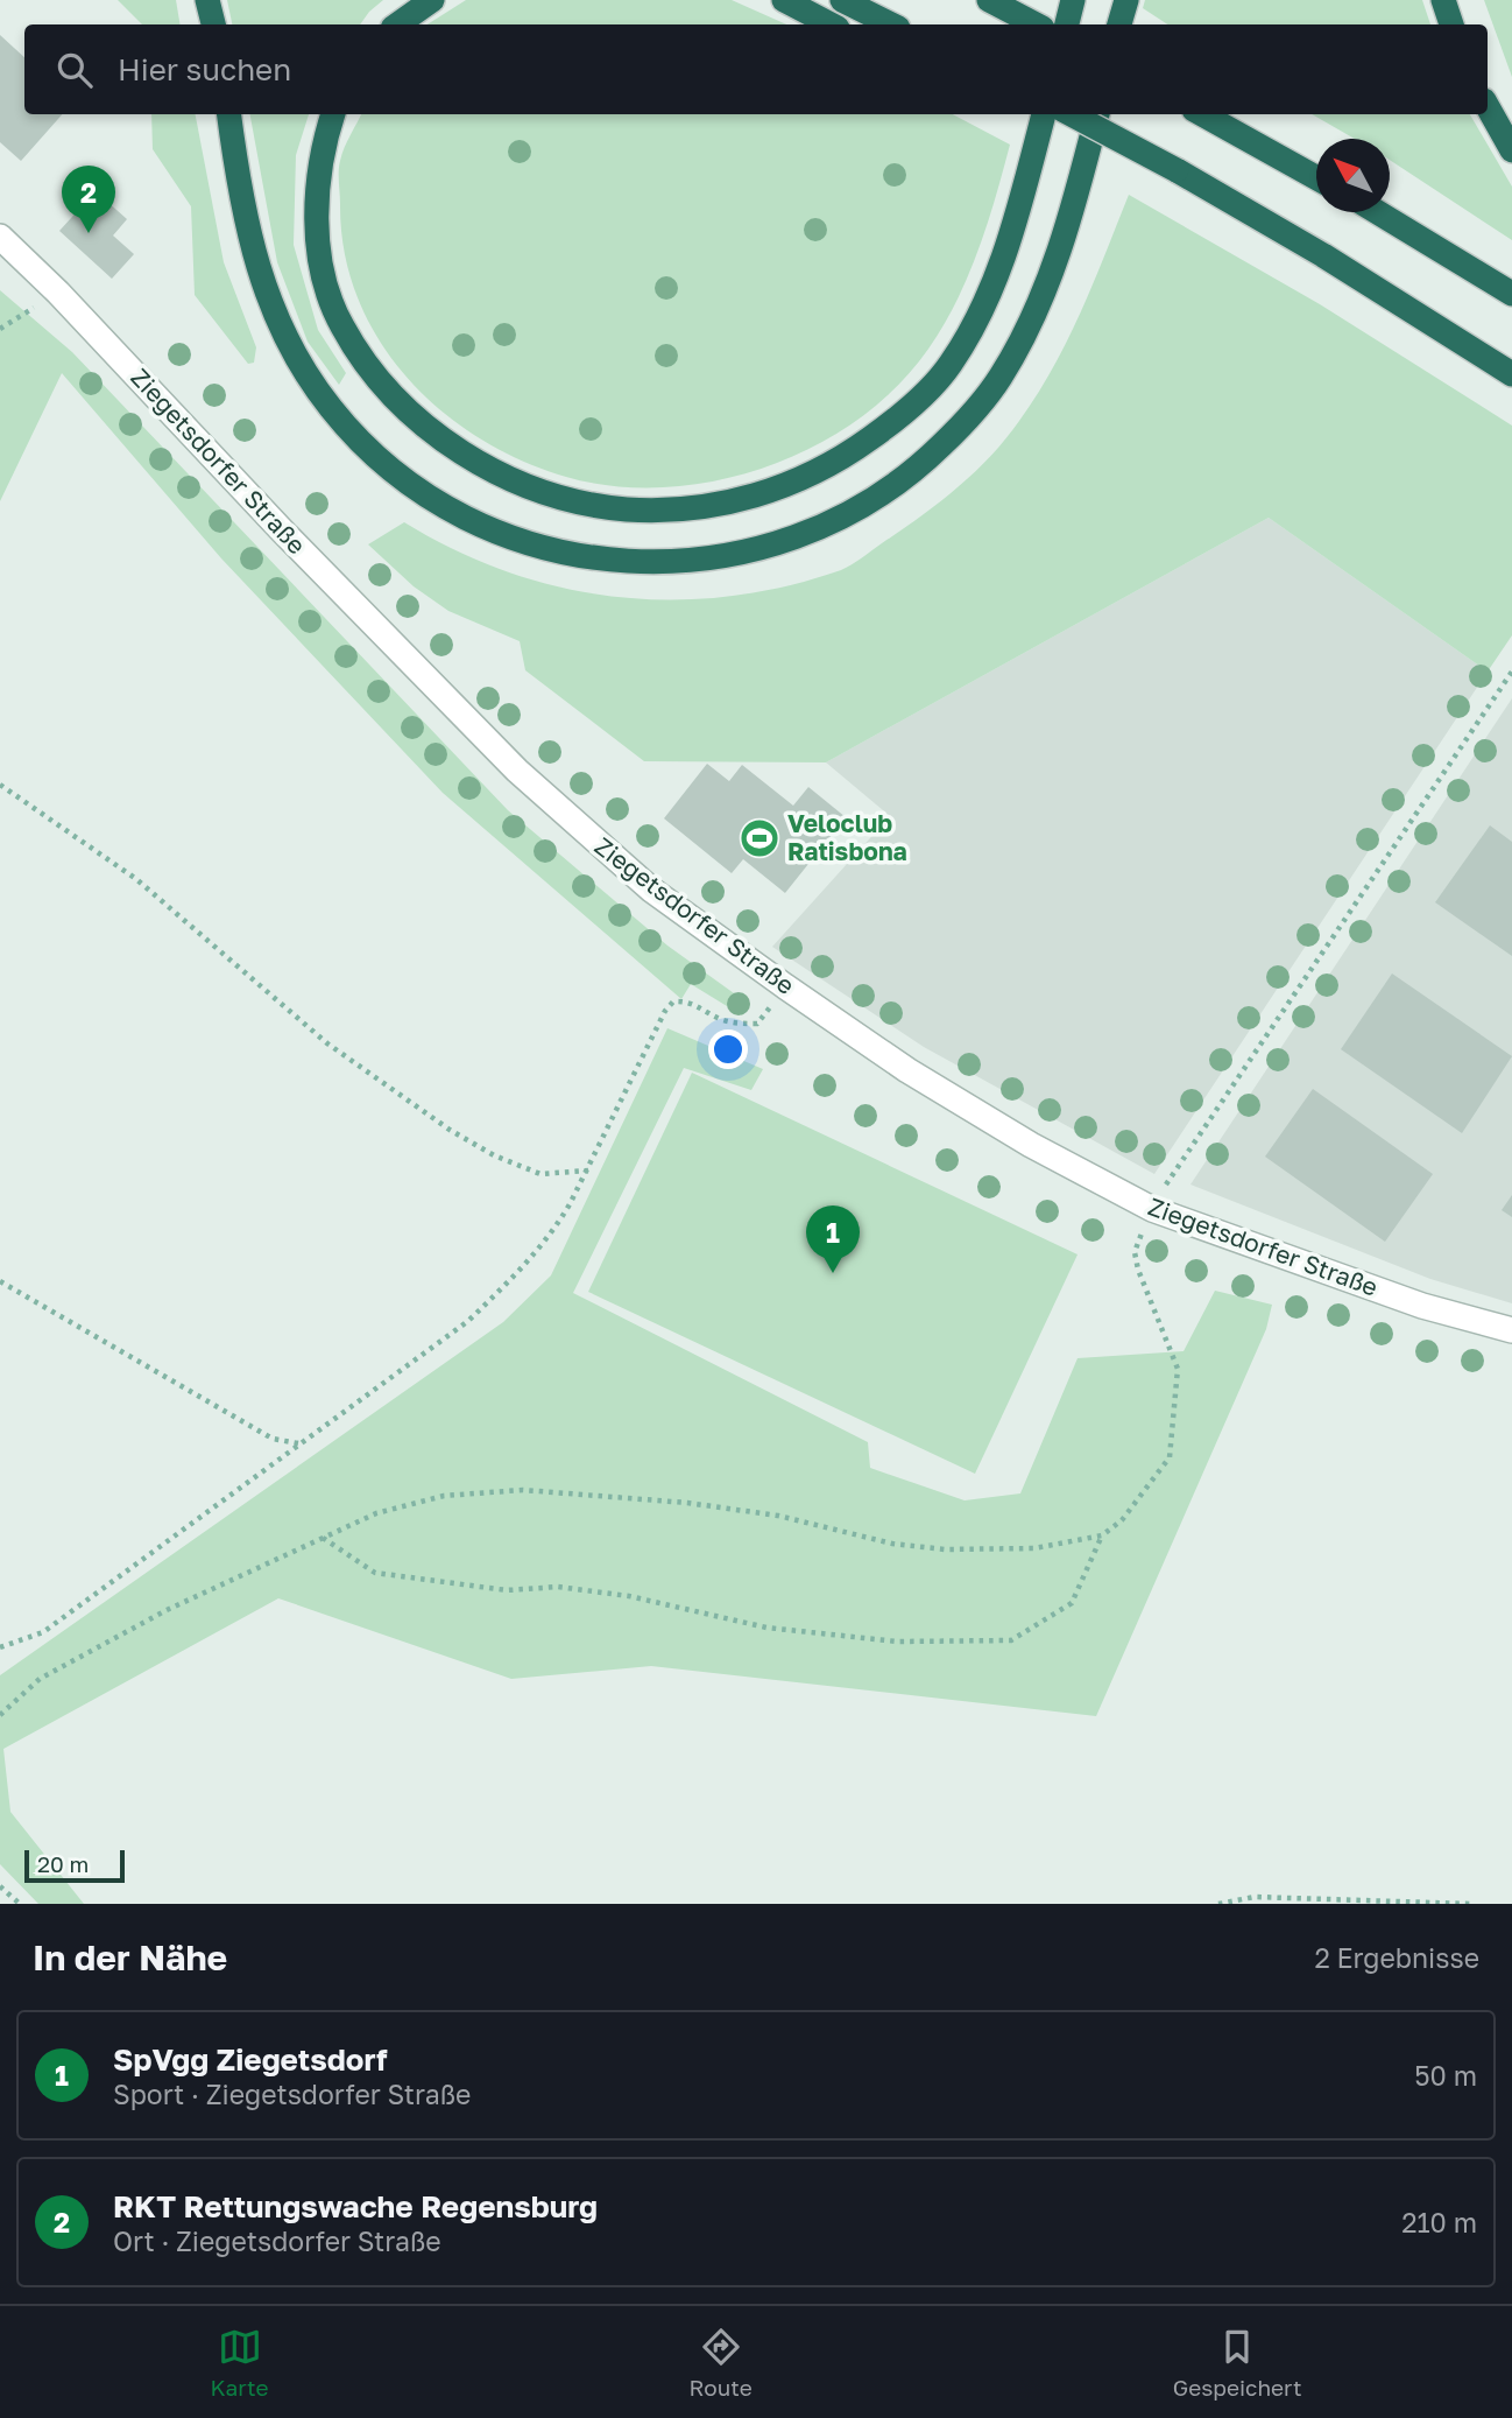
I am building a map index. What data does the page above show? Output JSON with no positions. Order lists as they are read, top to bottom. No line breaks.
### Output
{"streets":{"street":["Ziegetsdorfer Straße"]},"places":{"sports":["Veloclub Ratisbona"]},"scale_bar":"20 m","north":"top left","page":{"search":"Hier suchen","pins":["2","1"],"scale":"20 m","heading":["In der Nähe","2 Ergebnisse"],"list":[{"mark":"1","name":"SpVgg Ziegetsdorf","note":"Sport · Ziegetsdorfer Straße","value":"50 m"},{"mark":"2","name":"RKT Rettungswache Regensburg","note":"Ort · Ziegetsdorfer Straße","value":"210 m"}],"nav":["Karte","Route","Gespeichert"]}}
